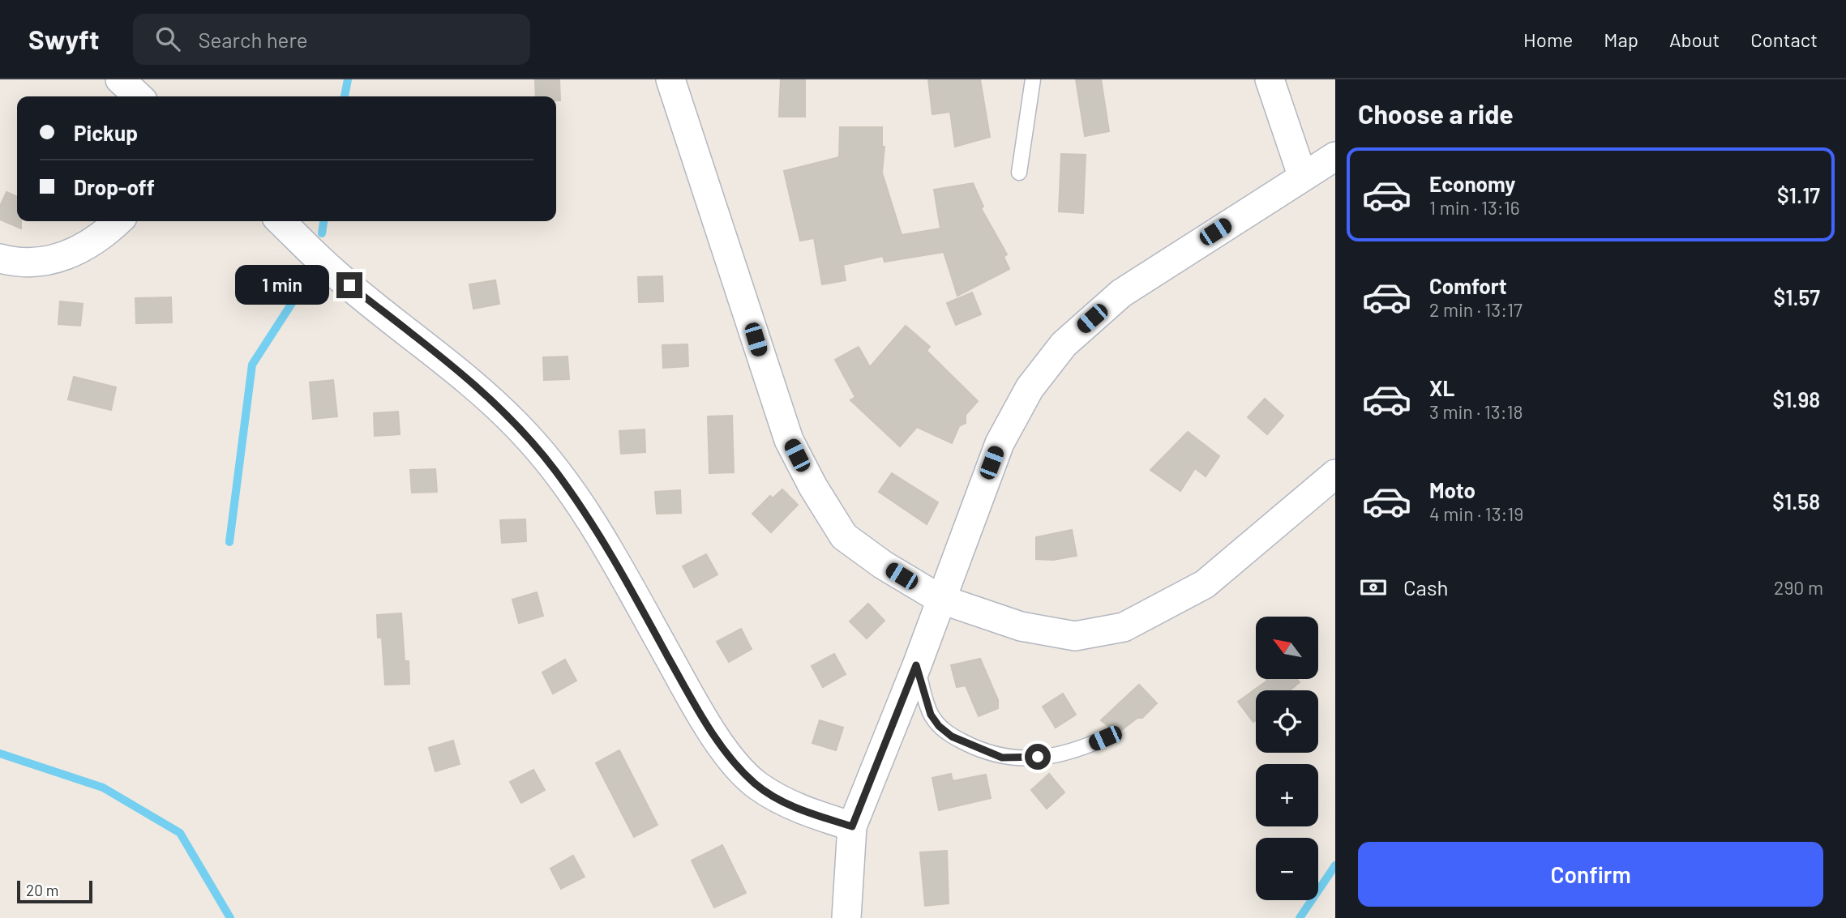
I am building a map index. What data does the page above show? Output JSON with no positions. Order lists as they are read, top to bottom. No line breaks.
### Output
{"scale_bar":"20 m","north":"top left","page":{"header":"Swyft","search":"Search here","nav":["Home","Map","About","Contact"],"heading":"Choose a ride","banner":["Pickup","Drop-off"],"list":[{"name":"Economy","note":"1 min · 13:16","value":"$1.17"},{"name":"Comfort","note":"2 min · 13:17","value":"$1.57"},{"name":"XL","note":"3 min · 13:18","value":"$1.98"},{"name":"Moto","note":"4 min · 13:19","value":"$1.58"}],"bubble":"1 min","pay":["Cash","290 m"],"map_buttons":["+","−"],"buttons":"Confirm","scale":"20 m"}}
